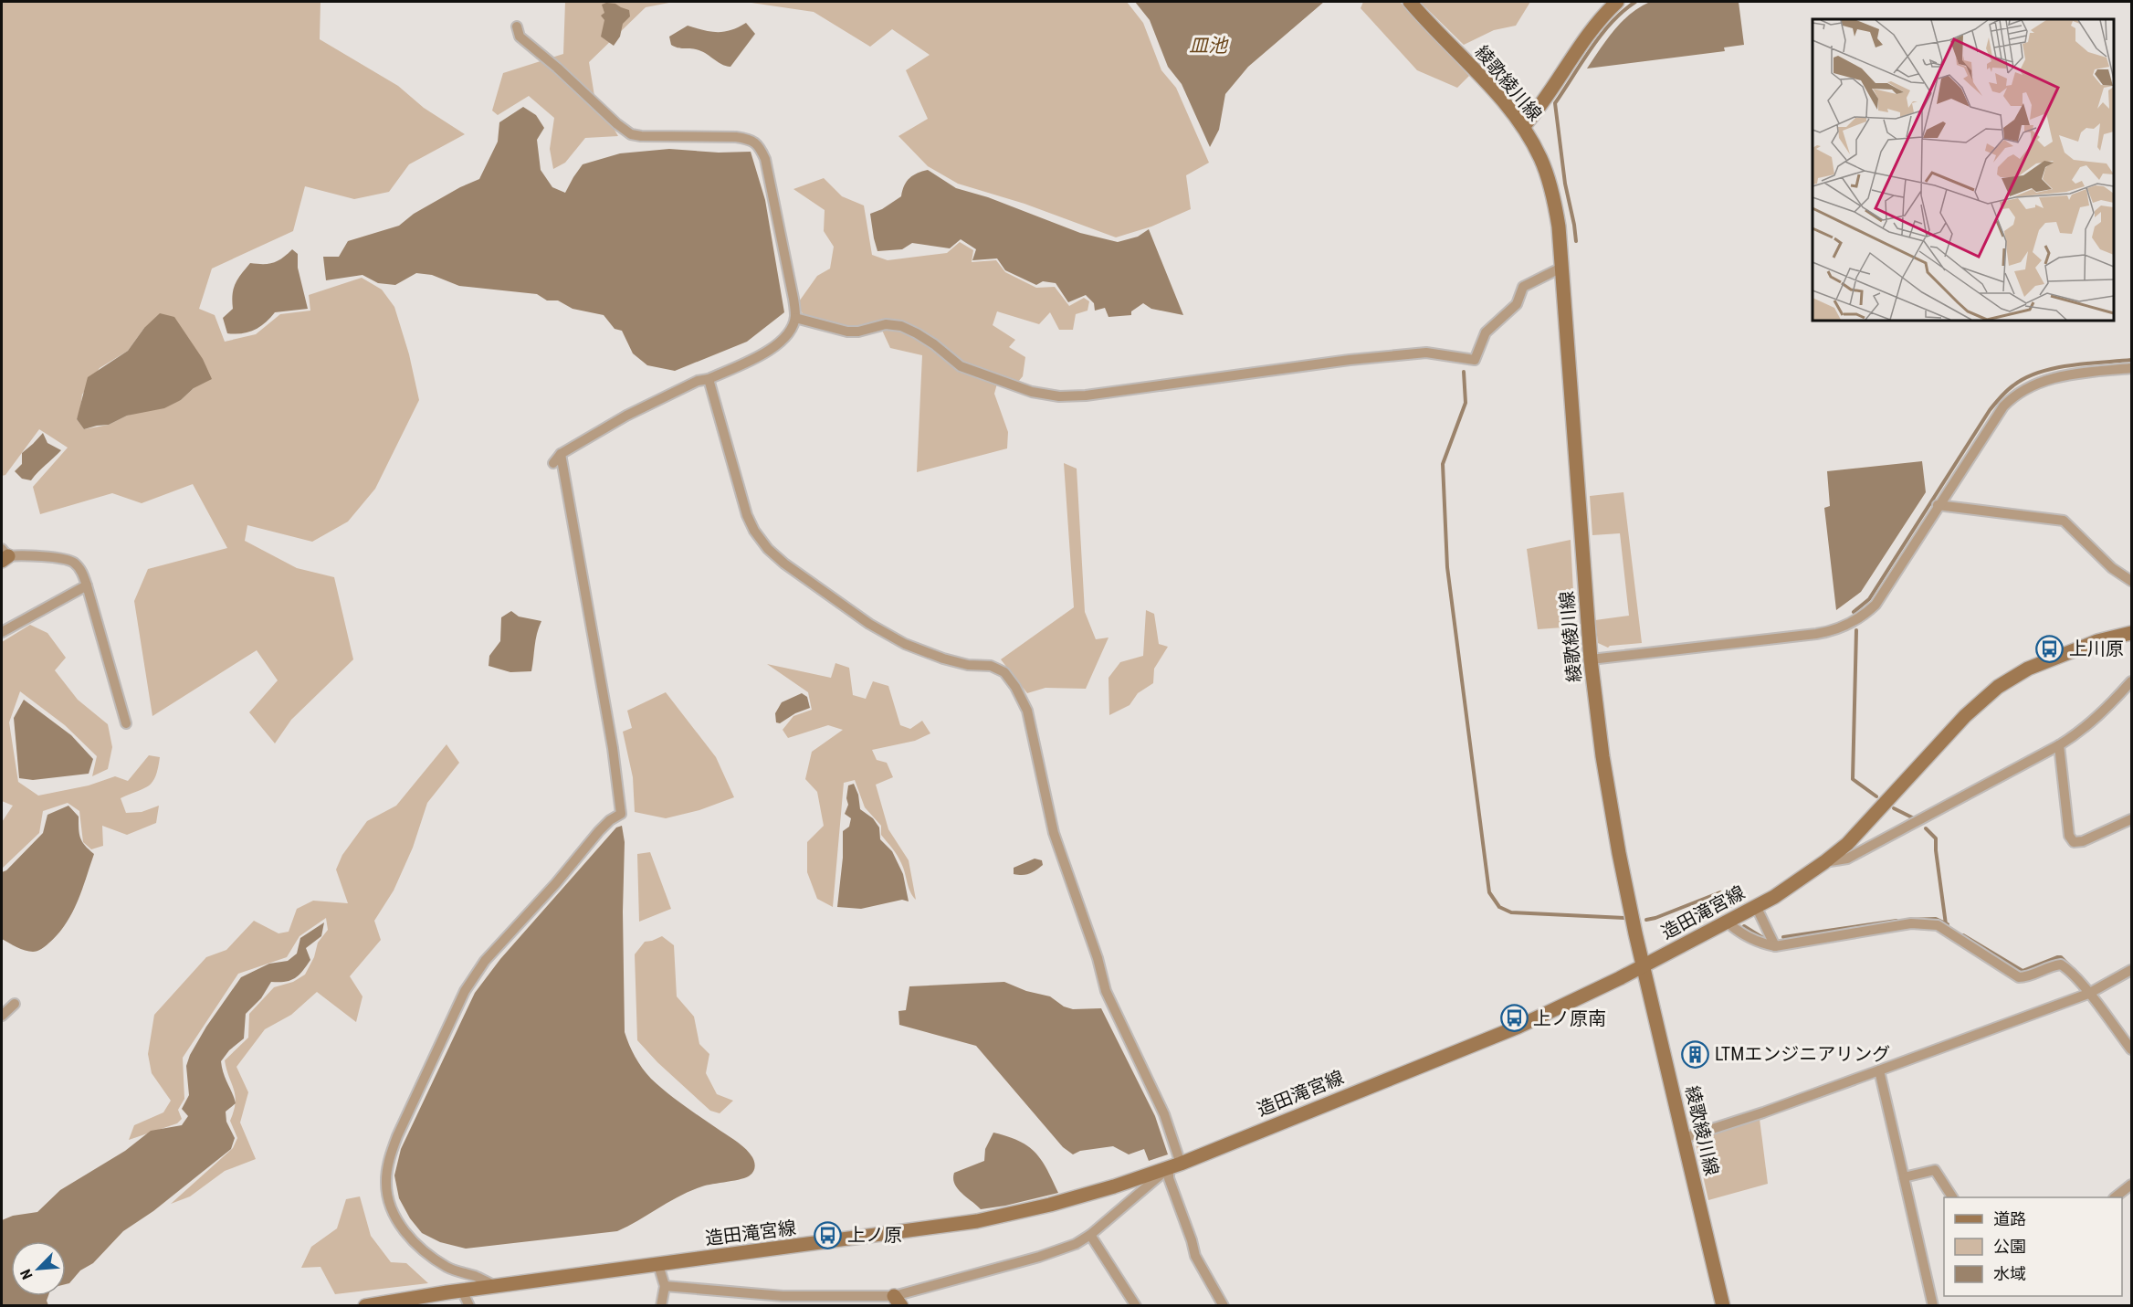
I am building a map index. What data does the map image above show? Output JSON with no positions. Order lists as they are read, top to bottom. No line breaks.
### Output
{"streets":{"main road":["綾歌綾川線","造田滝宮線"]},"crossings":[["綾歌綾川線","造田滝宮線"]],"water":["皿池"],"places":{"bus stop":["上川原","上ノ原南","上ノ原"],"building":["LTMエンジニアリング"]},"legend":["道路","公園","水域"],"north":"bottom left"}
